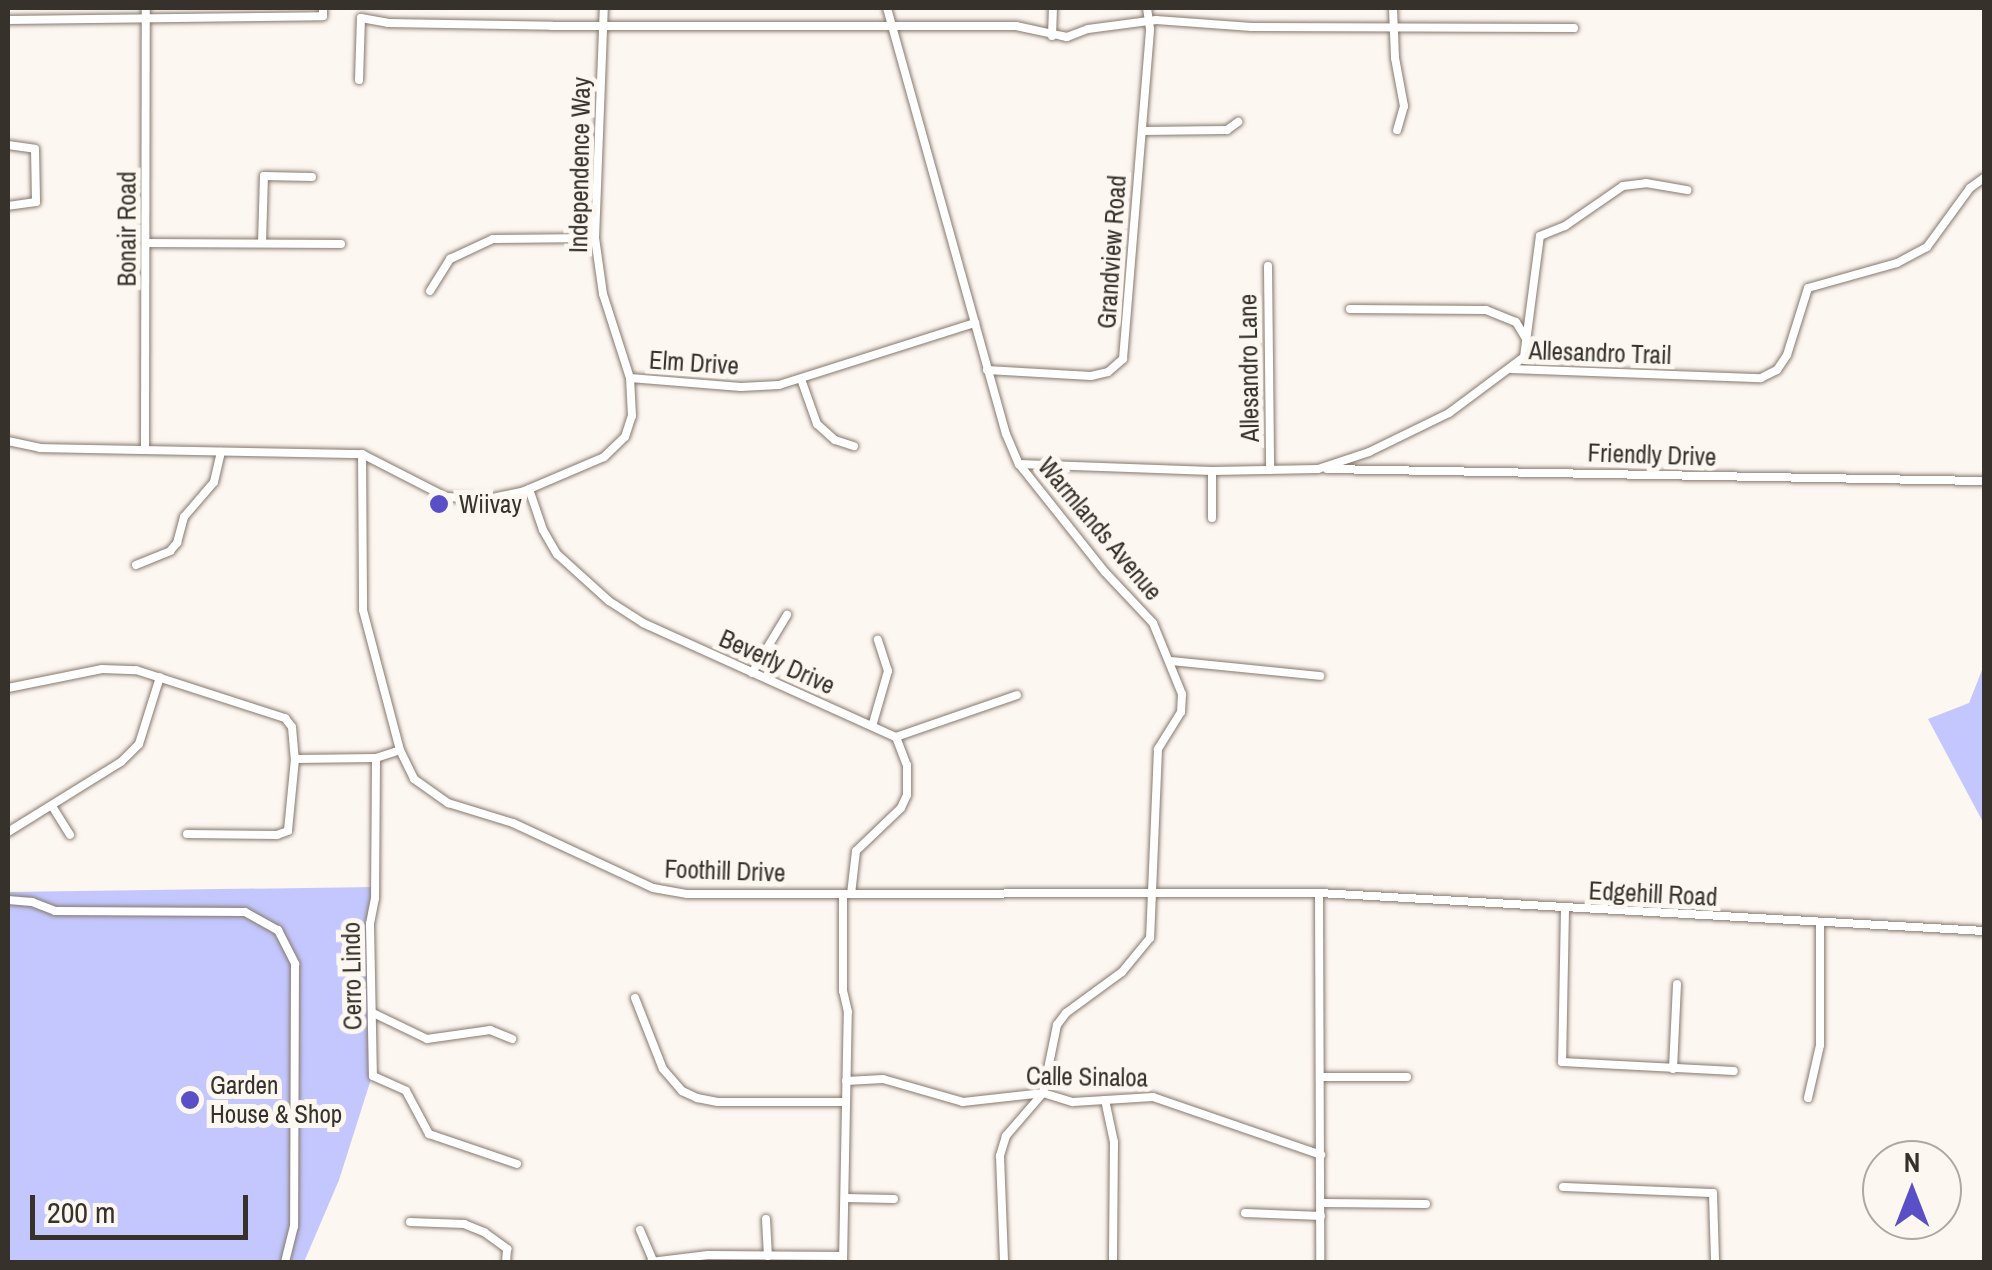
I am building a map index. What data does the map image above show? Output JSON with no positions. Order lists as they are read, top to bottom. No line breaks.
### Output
{"streets":{"street":["Independence Way","Bonair Road","Grandview Road","Allesandro Trail","Elm Drive","Allesandro Lane","Friendly Drive","Warmlands Avenue","Beverly Drive","Foothill Drive","Edgehill Road","Cerro Lindo","Calle Sinaloa"]},"crossings":[["Independence Way","Elm Drive"],["Grandview Road","Warmlands Avenue"],["Allesandro Trail","Allesandro Lane"],["Allesandro Trail","Friendly Drive"],["Allesandro Trail","Warmlands Avenue"],["Elm Drive","Warmlands Avenue"],["Elm Drive","Beverly Drive"],["Elm Drive","Foothill Drive"],["Warmlands Avenue","Foothill Drive"],["Warmlands Avenue","Calle Sinaloa"],["Foothill Drive","Edgehill Road"]],"places":["Wiivay","Garden House & Shop"],"scale_bar":"200 m","north":"top"}
